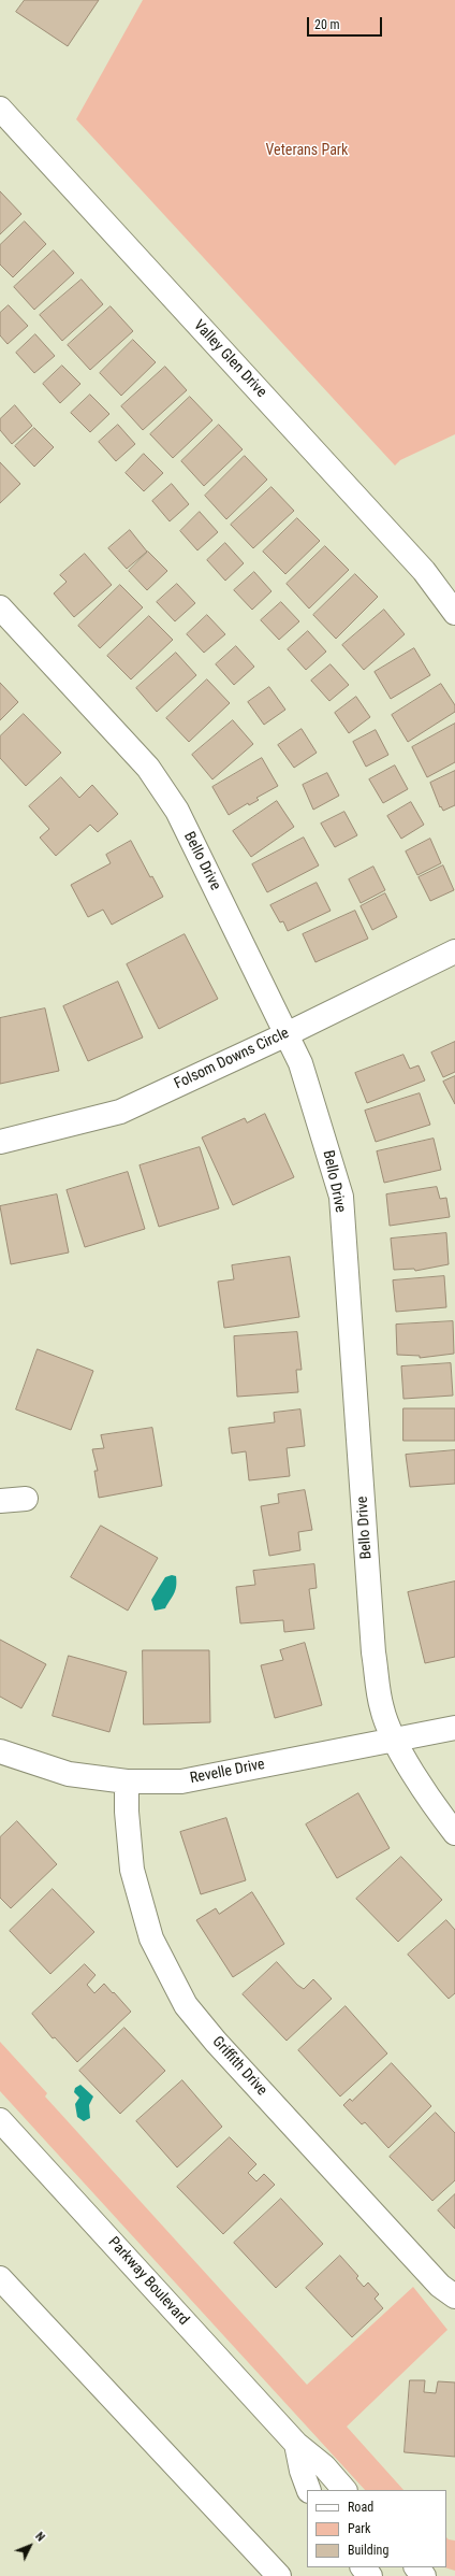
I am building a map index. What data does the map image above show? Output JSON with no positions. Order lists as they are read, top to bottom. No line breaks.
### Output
{"streets":{"street":["Valley Glen Drive","Bello Drive","Folsom Downs Circle","Revelle Drive","Griffith Drive","Parkway Boulevard"]},"crossings":[["Bello Drive","Folsom Downs Circle"],["Bello Drive","Revelle Drive"],["Revelle Drive","Griffith Drive"]],"parks":["Veterans Park"],"legend":["Road","Park","Building"],"scale_bar":"20 m","north":"top right"}
